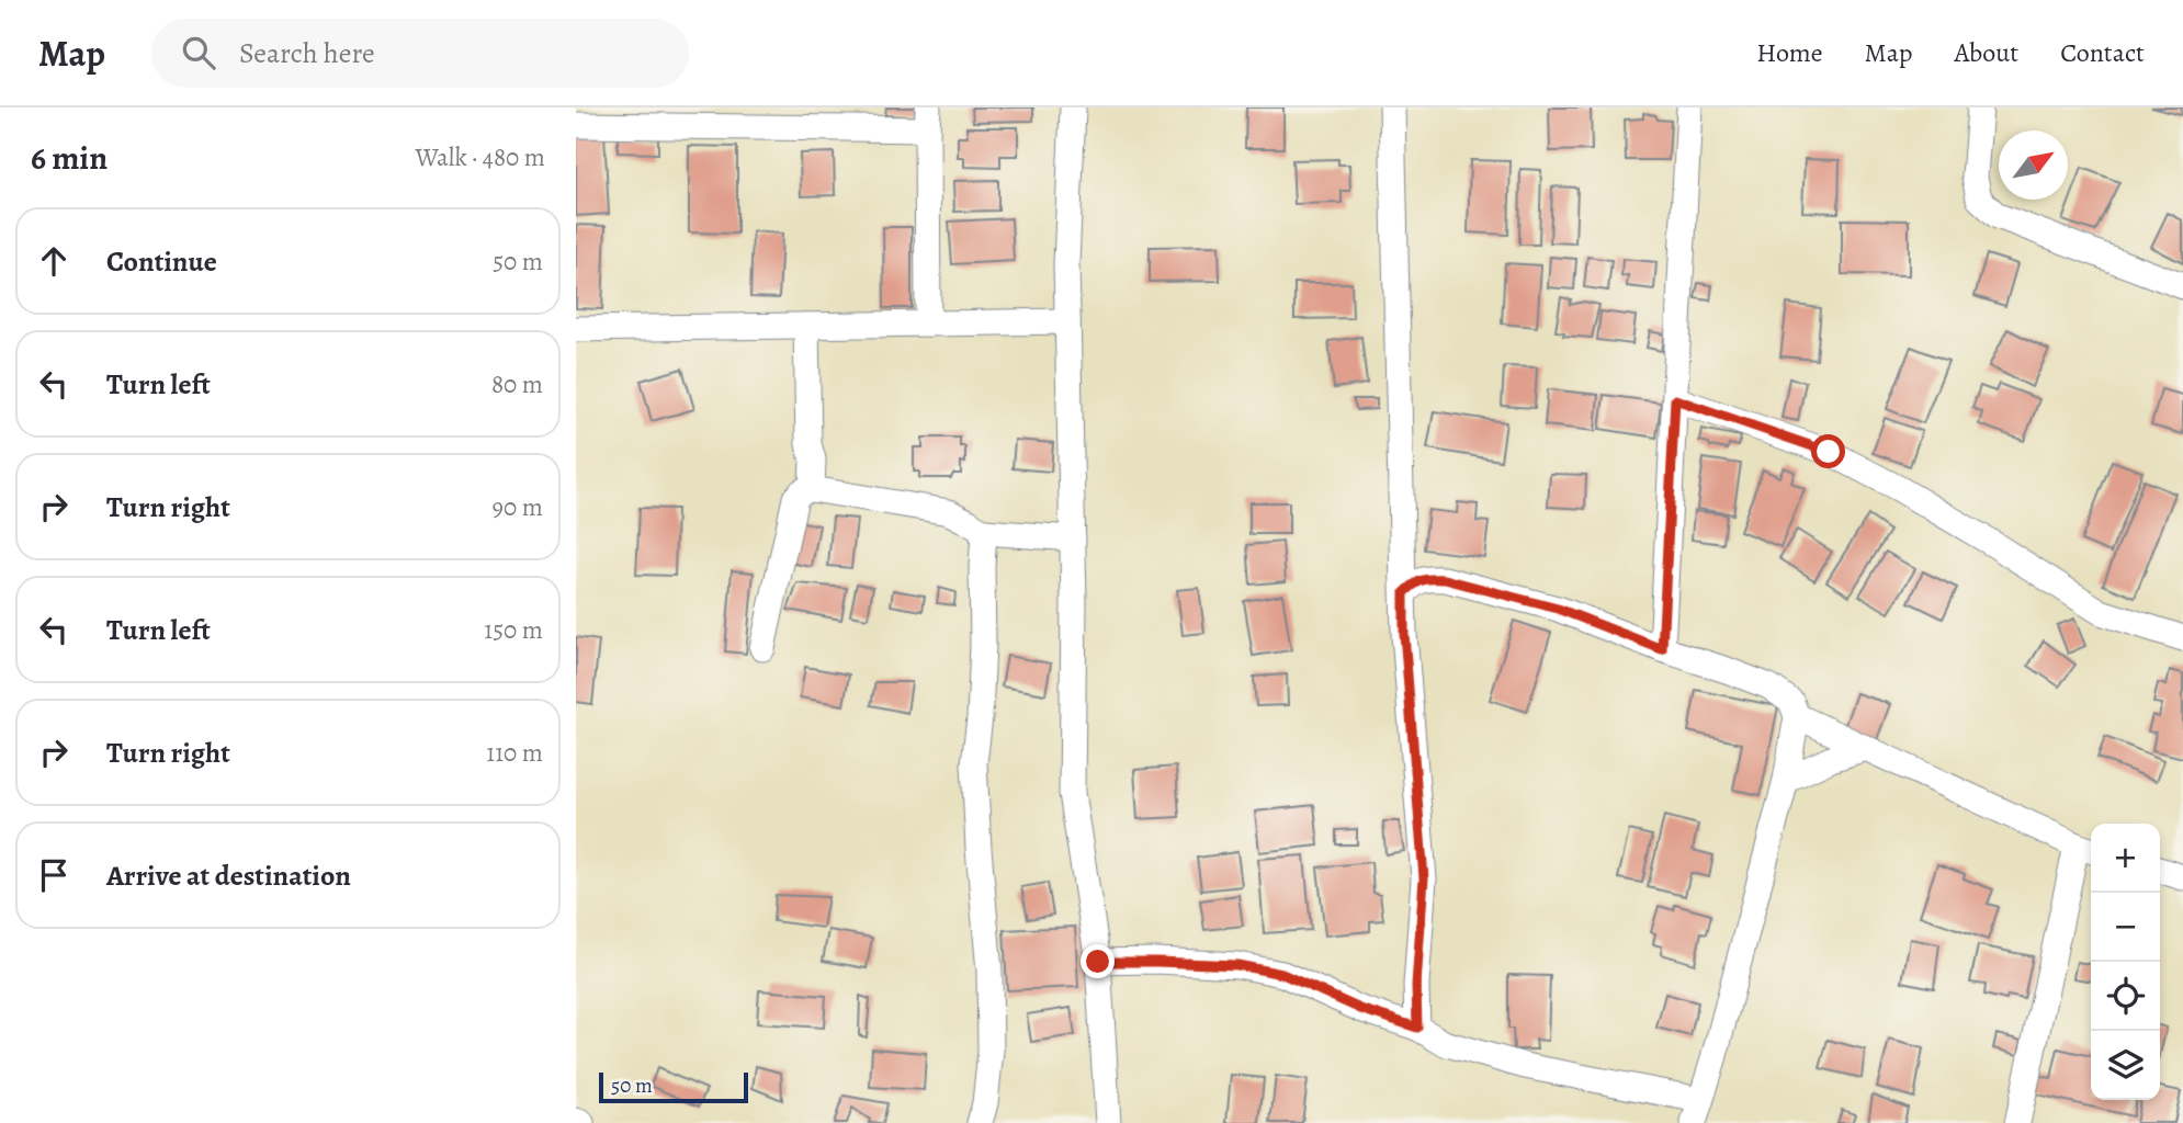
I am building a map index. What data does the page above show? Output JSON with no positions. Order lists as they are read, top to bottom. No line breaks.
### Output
{"scale_bar":"50 m","north":"top right","page":{"header":"Map","search":"Search here","nav":["Home","Map","About","Contact"],"heading":["6 min","Walk · 480 m"],"list":[["Continue","50 m"],["Turn left","80 m"],["Turn right","90 m"],["Turn left","150 m"],["Turn right","110 m"],"Arrive at destination"],"map_buttons":["+","−"],"scale":"50 m"}}
